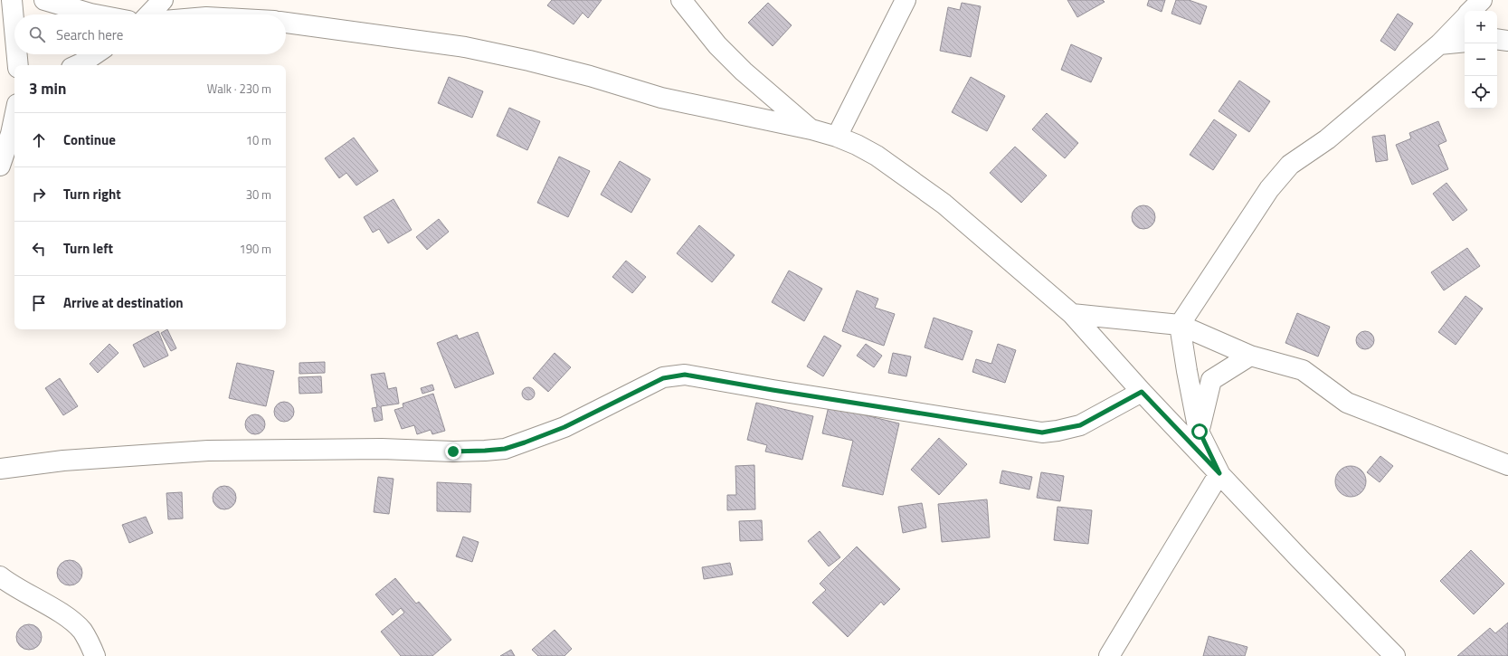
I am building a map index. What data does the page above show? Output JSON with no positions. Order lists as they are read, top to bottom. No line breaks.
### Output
{"page":{"map_buttons":["+","−"],"search":"Search here","heading":["3 min","Walk · 230 m"],"list":[["Continue","10 m"],["Turn right","30 m"],["Turn left","190 m"],"Arrive at destination"]}}
